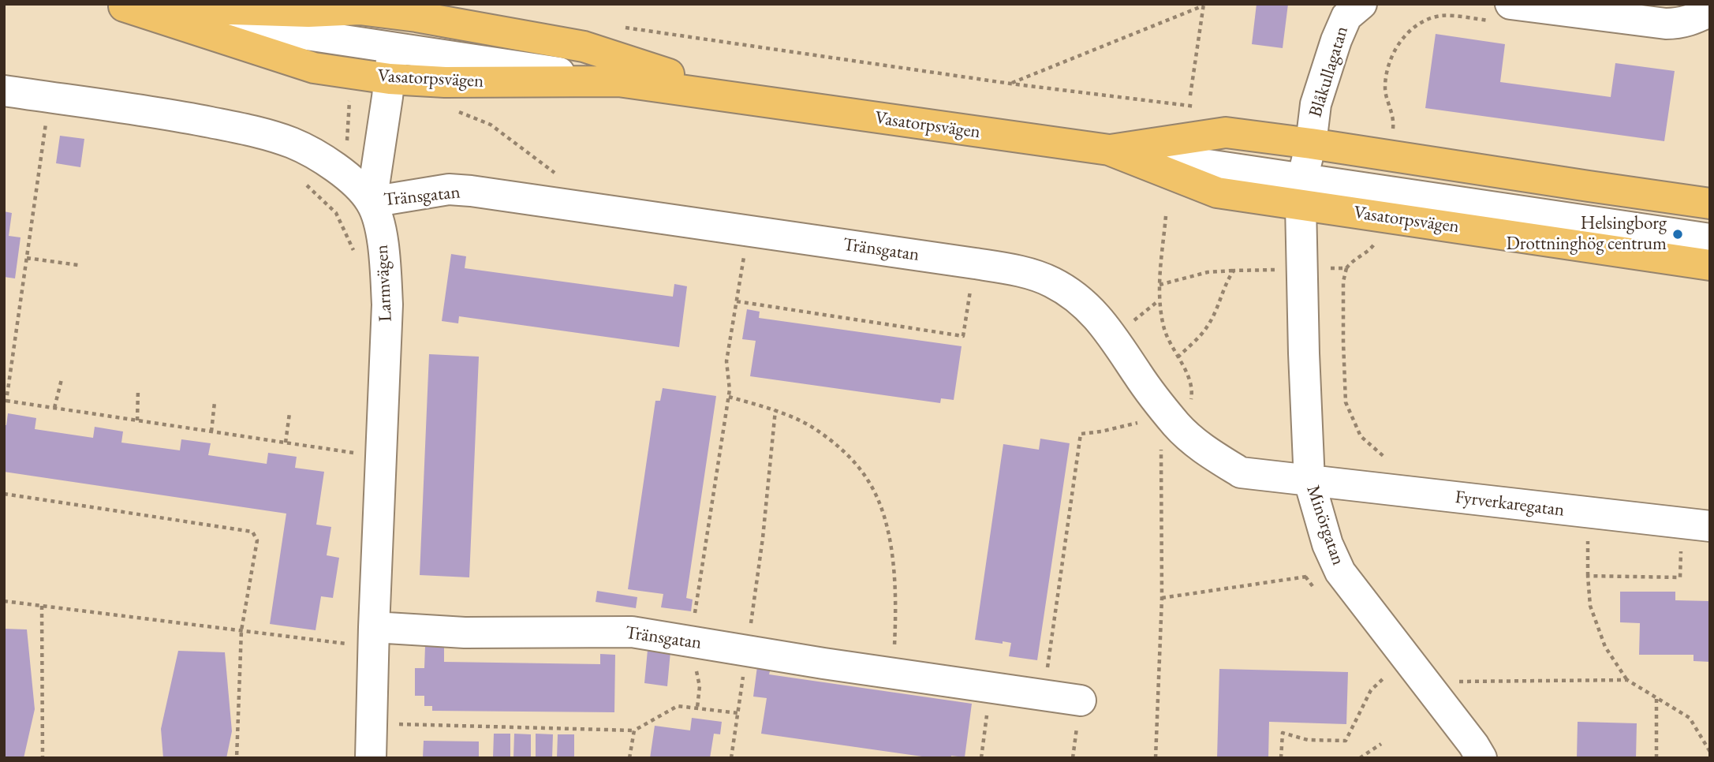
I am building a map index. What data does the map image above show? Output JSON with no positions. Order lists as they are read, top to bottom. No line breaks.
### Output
{"streets":{"main road":["Vasatorpsvägen"],"street":["Blåkullagatan","Tränsgatan","Larmvägen","Fyrverkaregatan","Minörgatan"]},"crossings":[["Blåkullagatan","Vasatorpsvägen"],["Blåkullagatan","Minörgatan"],["Vasatorpsvägen","Minörgatan"],["Tränsgatan","Larmvägen"],["Tränsgatan","Fyrverkaregatan"],["Tränsgatan","Minörgatan"],["Fyrverkaregatan","Minörgatan"]],"places":["Helsingborg Drottninghög centrum"]}
